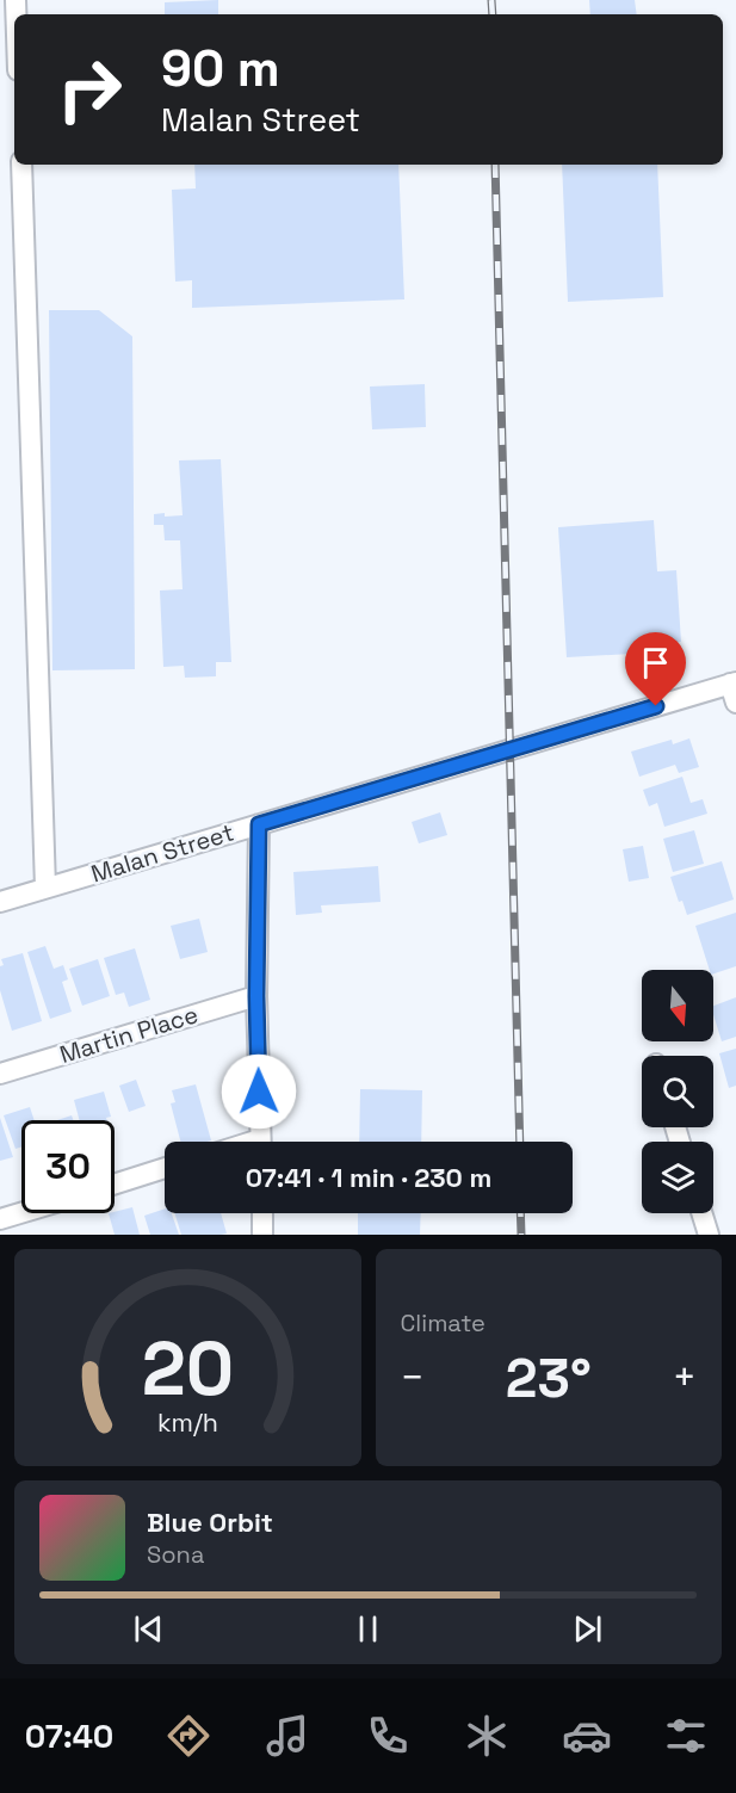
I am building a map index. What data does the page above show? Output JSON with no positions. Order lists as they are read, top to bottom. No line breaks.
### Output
{"streets":{"street":["Malan Street","Martin Place"]},"north":"bottom","page":{"turn":["90 m","Malan Street"],"limit":"30","trip":"07:41 · 1 min · 230 m","tile":"Climate","heat":["−","23°","+"],"song":["Blue Orbit","Sona"],"tabs":"07:40","gauge":["20","km/h"]}}
